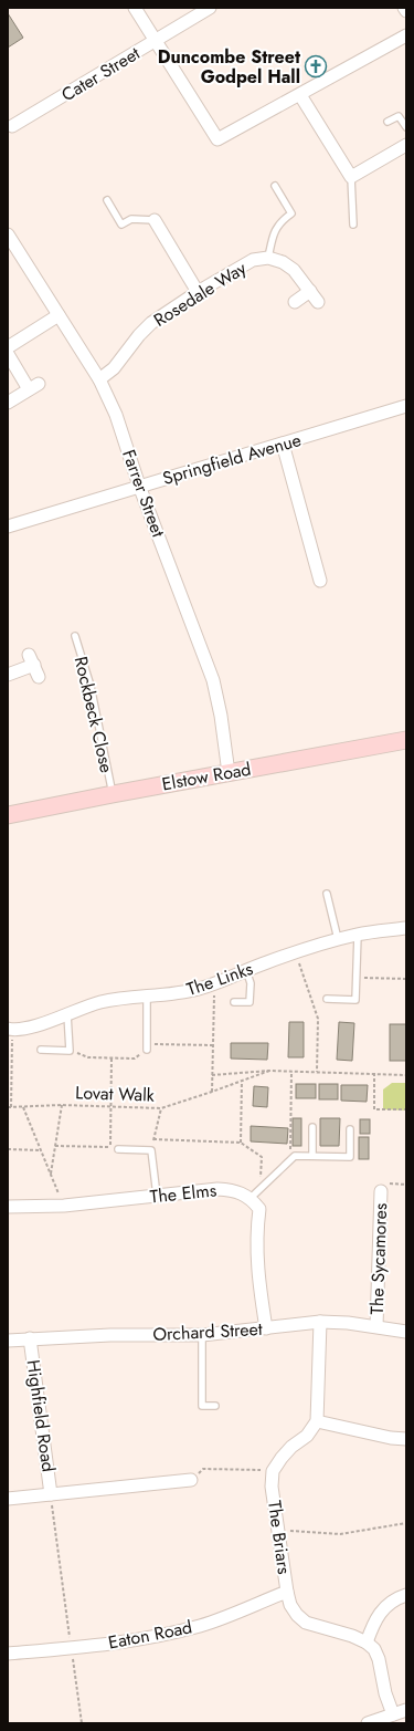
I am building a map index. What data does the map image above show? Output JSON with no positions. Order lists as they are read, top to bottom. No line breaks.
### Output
{"streets":{"street":["Cater Street","Rosedale Way","Springfield Avenue","Farrer Street","Elstow Road","The Links","The Elms","The Sycamores","Orchard Street","Highfield Road","The Briars","Eaton Road"],"lane":["Rockbeck Close"],"path":["Lovat Walk"]},"crossings":[["Rosedale Way","Farrer Street"],["Springfield Avenue","Farrer Street"],["Farrer Street","Elstow Road"],["Rockbeck Close","Elstow Road"],["The Sycamores","Orchard Street"],["Orchard Street","Highfield Road"],["The Briars","Eaton Road"]],"places":{"church":["Duncombe Street Godpel Hall"]}}
